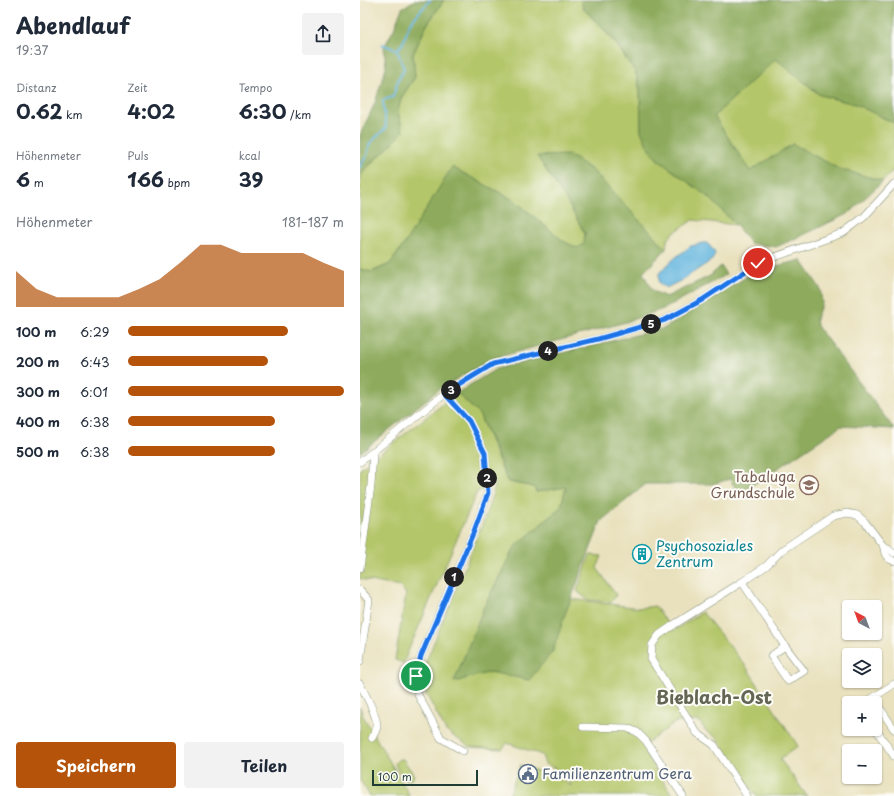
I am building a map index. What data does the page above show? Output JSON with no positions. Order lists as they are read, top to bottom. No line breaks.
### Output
{"districts":["Bieblach-Ost"],"places":{"school or university":["Tabaluga Grundschule"],"building":["Psychosoziales Zentrum"],"public building":["Familienzentrum Gera"]},"scale_bar":"100 m","north":"top left","page":{"heading":["Abendlauf","19:37"],"stats":[["Distanz","0.62 km"],["Zeit","4:02"],["Tempo","6:30 /km"],["Höhenmeter","6 m"],["Puls","166 bpm"],["kcal","39"]],"chart":["Höhenmeter","181–187 m"],"pins":["5","4","3","2","1"],"list":[{"name":"100 m","note":"6:29"},{"name":"200 m","note":"6:43"},{"name":"300 m","note":"6:01"},{"name":"400 m","note":"6:38"},{"name":"500 m","note":"6:38"}],"map_buttons":["+","−"],"buttons":["Speichern","Teilen"],"scale":"100 m"}}
